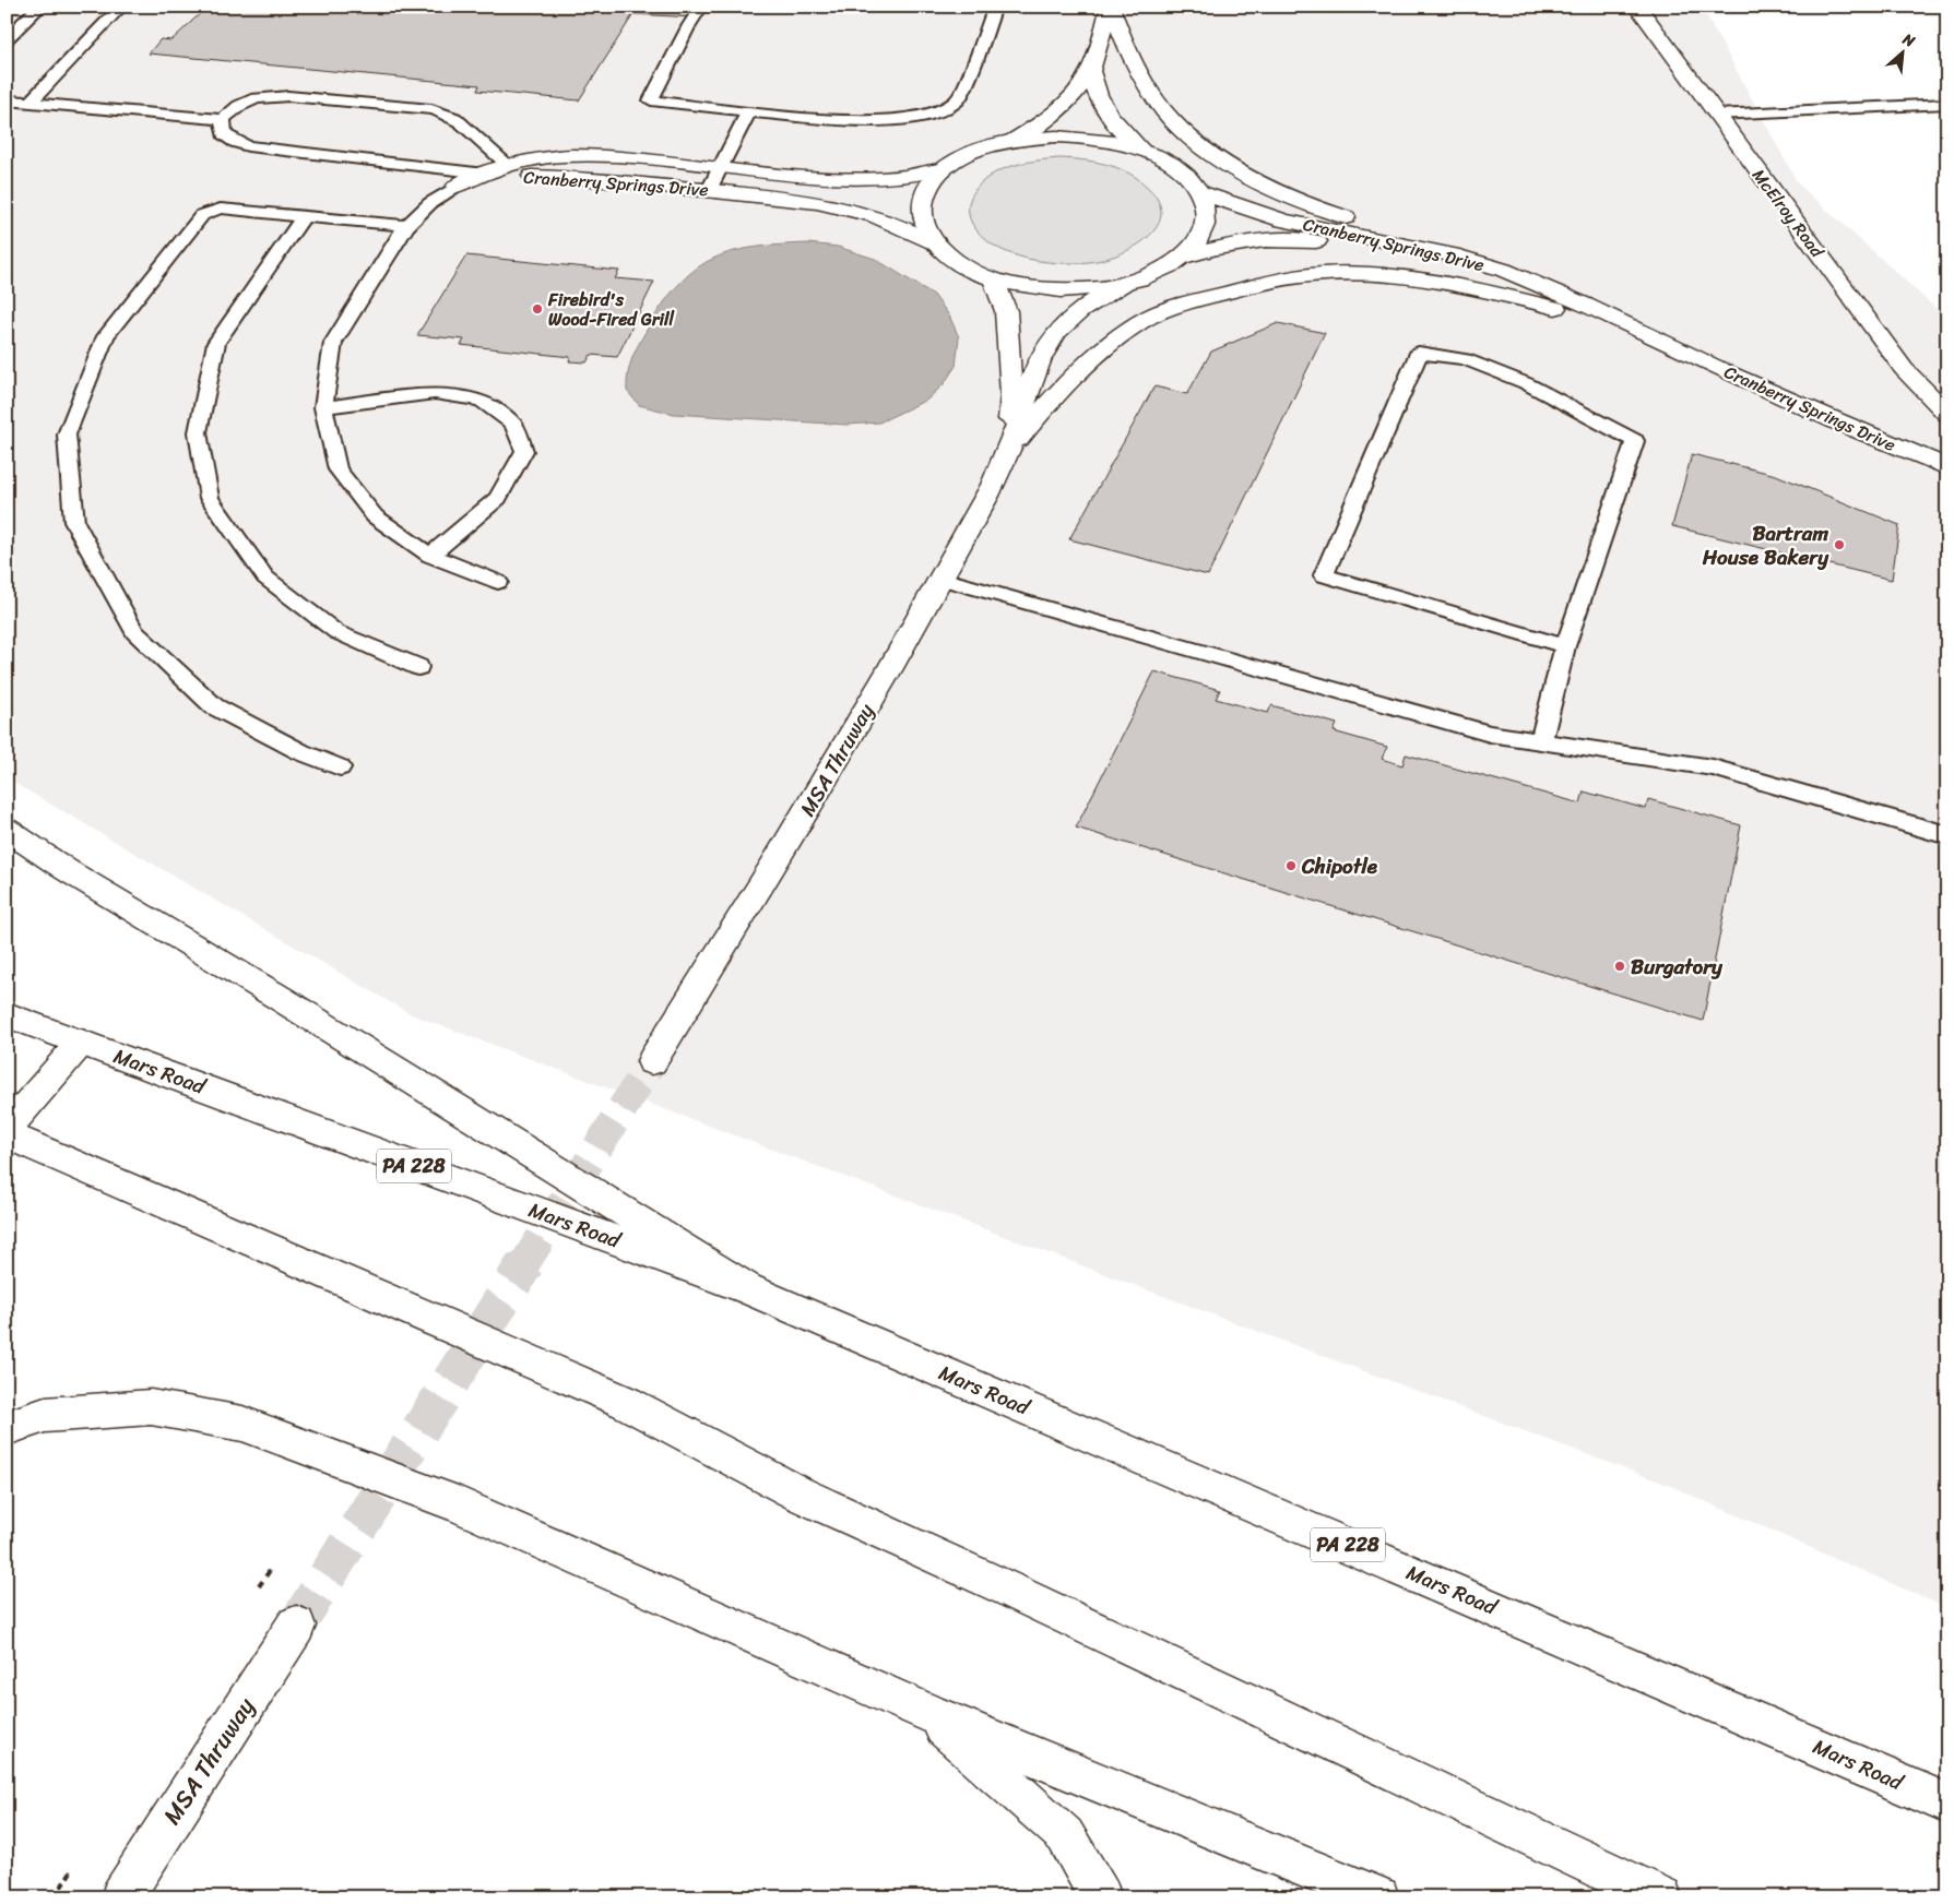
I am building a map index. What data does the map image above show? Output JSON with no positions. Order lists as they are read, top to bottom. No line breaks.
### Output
{"streets":{"main road":["Cranberry Springs Drive","McElroy Road","MSA Thruway","Mars Road","PA 228"]},"places":["Firebird's Wood-Fired Grill","Bartram House Bakery","Chipotle","Burgatory"],"north":"top right"}
